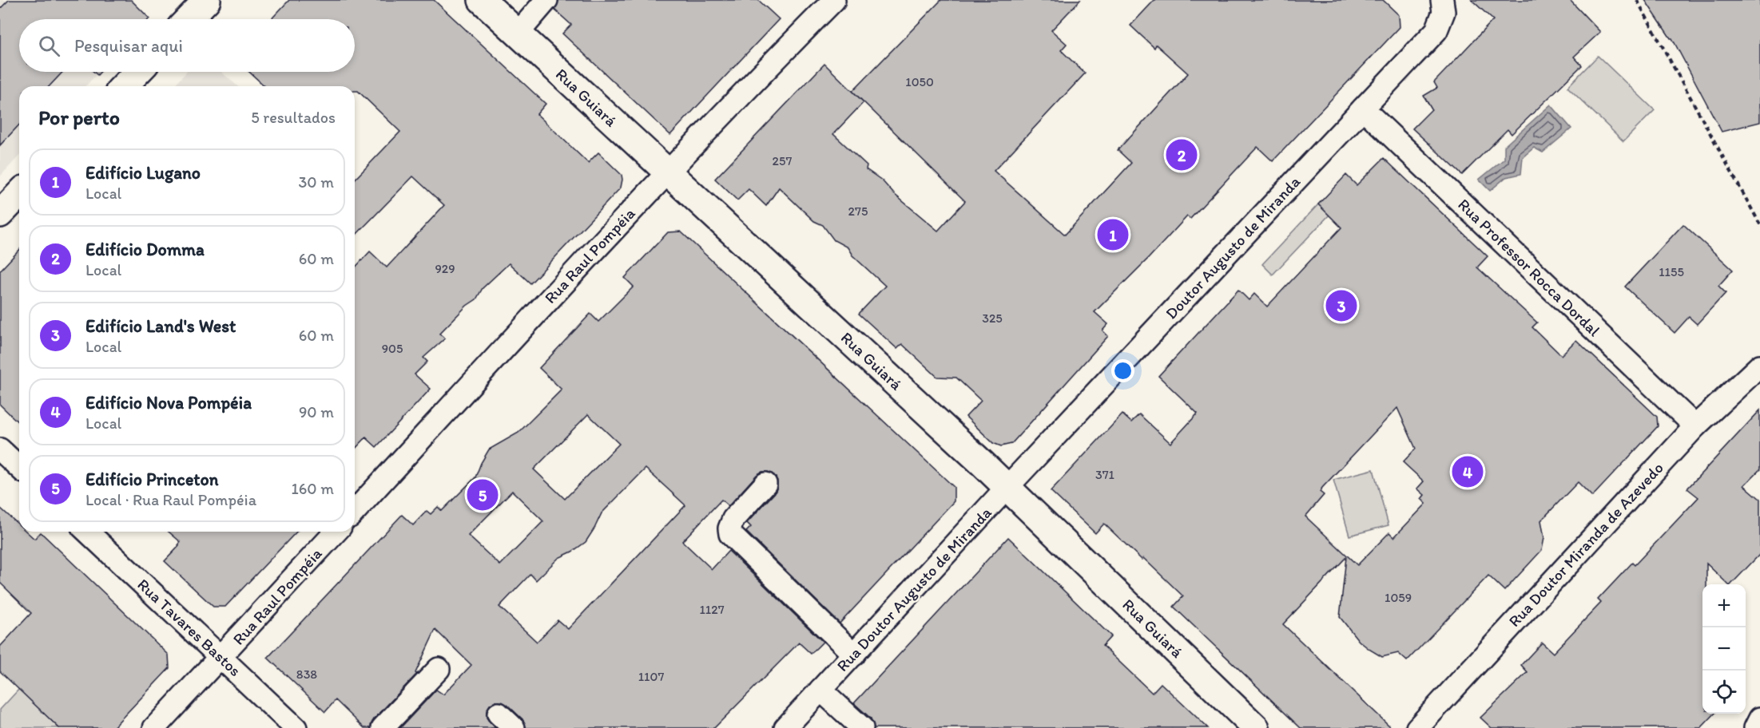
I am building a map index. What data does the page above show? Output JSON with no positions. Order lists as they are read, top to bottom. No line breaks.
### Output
{"streets":{"street":["Rua Guiará","Doutor Augusto de Miranda","Rua Raul Pompéia","Rua Professor Rocca Dordal","Rua Doutor Miranda de Azevedo","Rua Doutor Augusto de Miranda","Rua Tavares Bastos"]},"crossings":[["Rua Guiará","Doutor Augusto de Miranda"],["Rua Guiará","Rua Raul Pompéia"],["Rua Guiará","Rua Doutor Augusto de Miranda"],["Doutor Augusto de Miranda","Rua Professor Rocca Dordal"],["Doutor Augusto de Miranda","Rua Doutor Augusto de Miranda"],["Rua Raul Pompéia","Rua Tavares Bastos"],["Rua Professor Rocca Dordal","Rua Doutor Miranda de Azevedo"]],"house_numbers":["1050","257","275","929","1155","325","905","371","1059","1127","838","1107"],"page":{"search":"Pesquisar aqui","heading":["Por perto","5 resultados"],"pins":["2","1","3","4","5"],"list":[{"mark":"1","name":"Edifício Lugano","note":"Local","value":"30 m"},{"mark":"2","name":"Edifício Domma","note":"Local","value":"60 m"},{"mark":"3","name":"Edifício Land's West","note":"Local","value":"60 m"},{"mark":"4","name":"Edifício Nova Pompéia","note":"Local","value":"90 m"},{"mark":"5","name":"Edifício Princeton","note":"Local · Rua Raul Pompéia","value":"160 m"}],"map_buttons":["+","−"]}}
